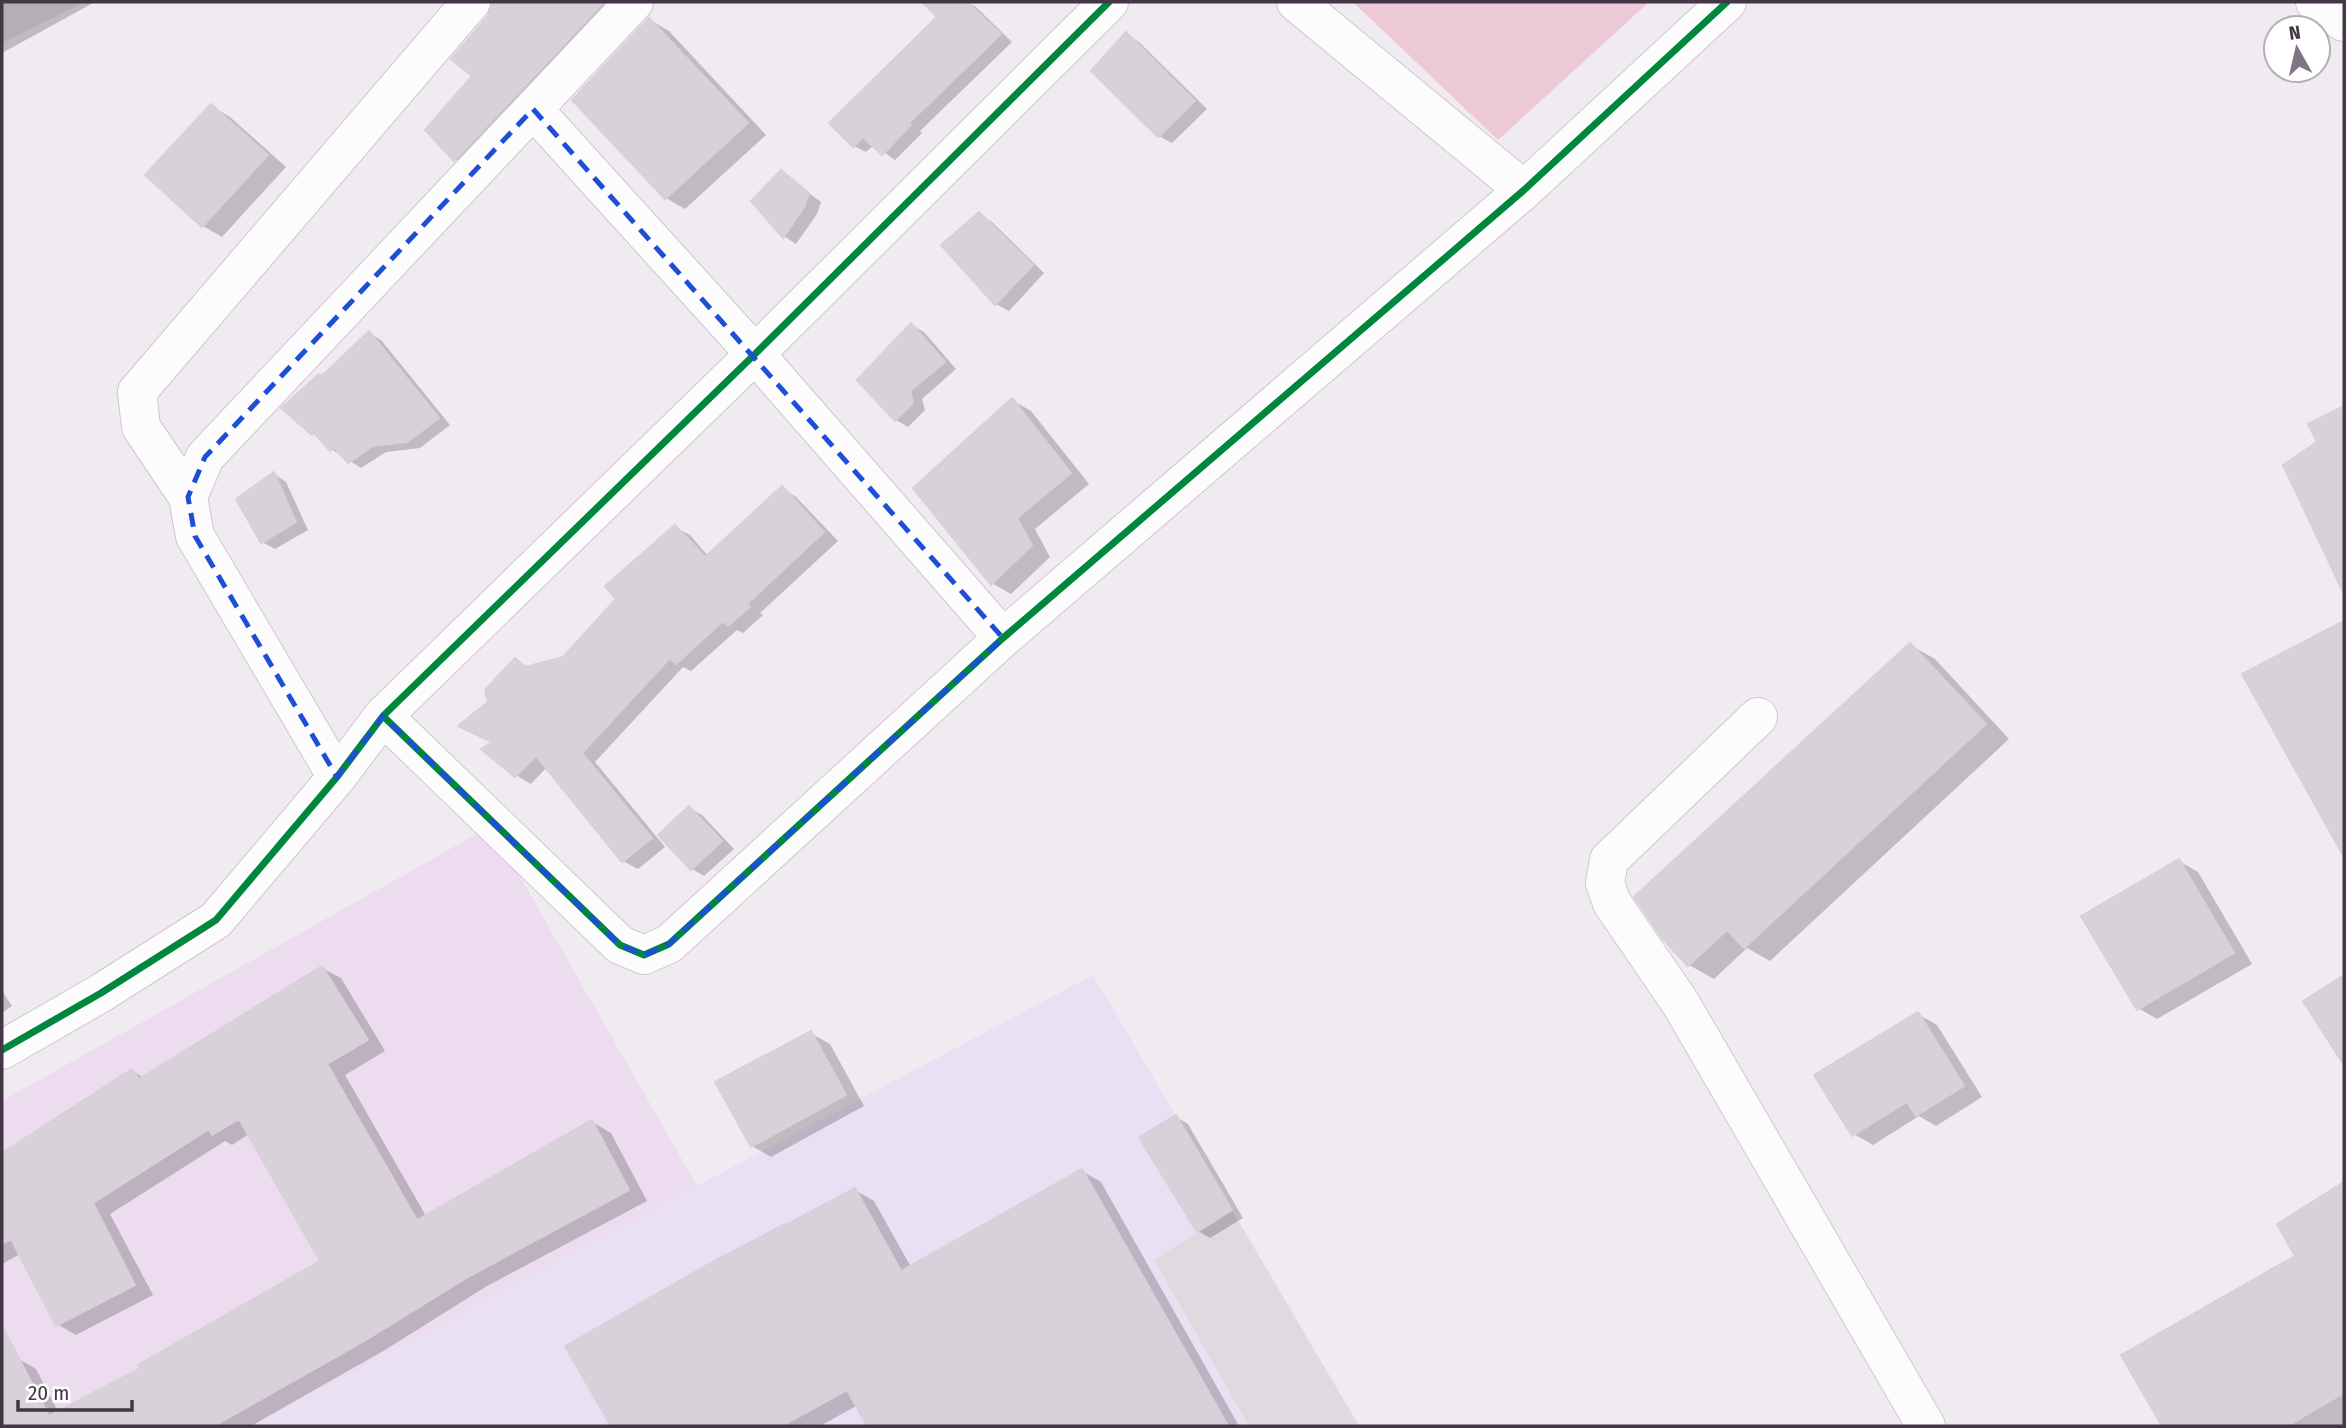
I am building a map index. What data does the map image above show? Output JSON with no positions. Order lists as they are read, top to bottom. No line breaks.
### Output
{"scale_bar":"20 m","north":"top"}
